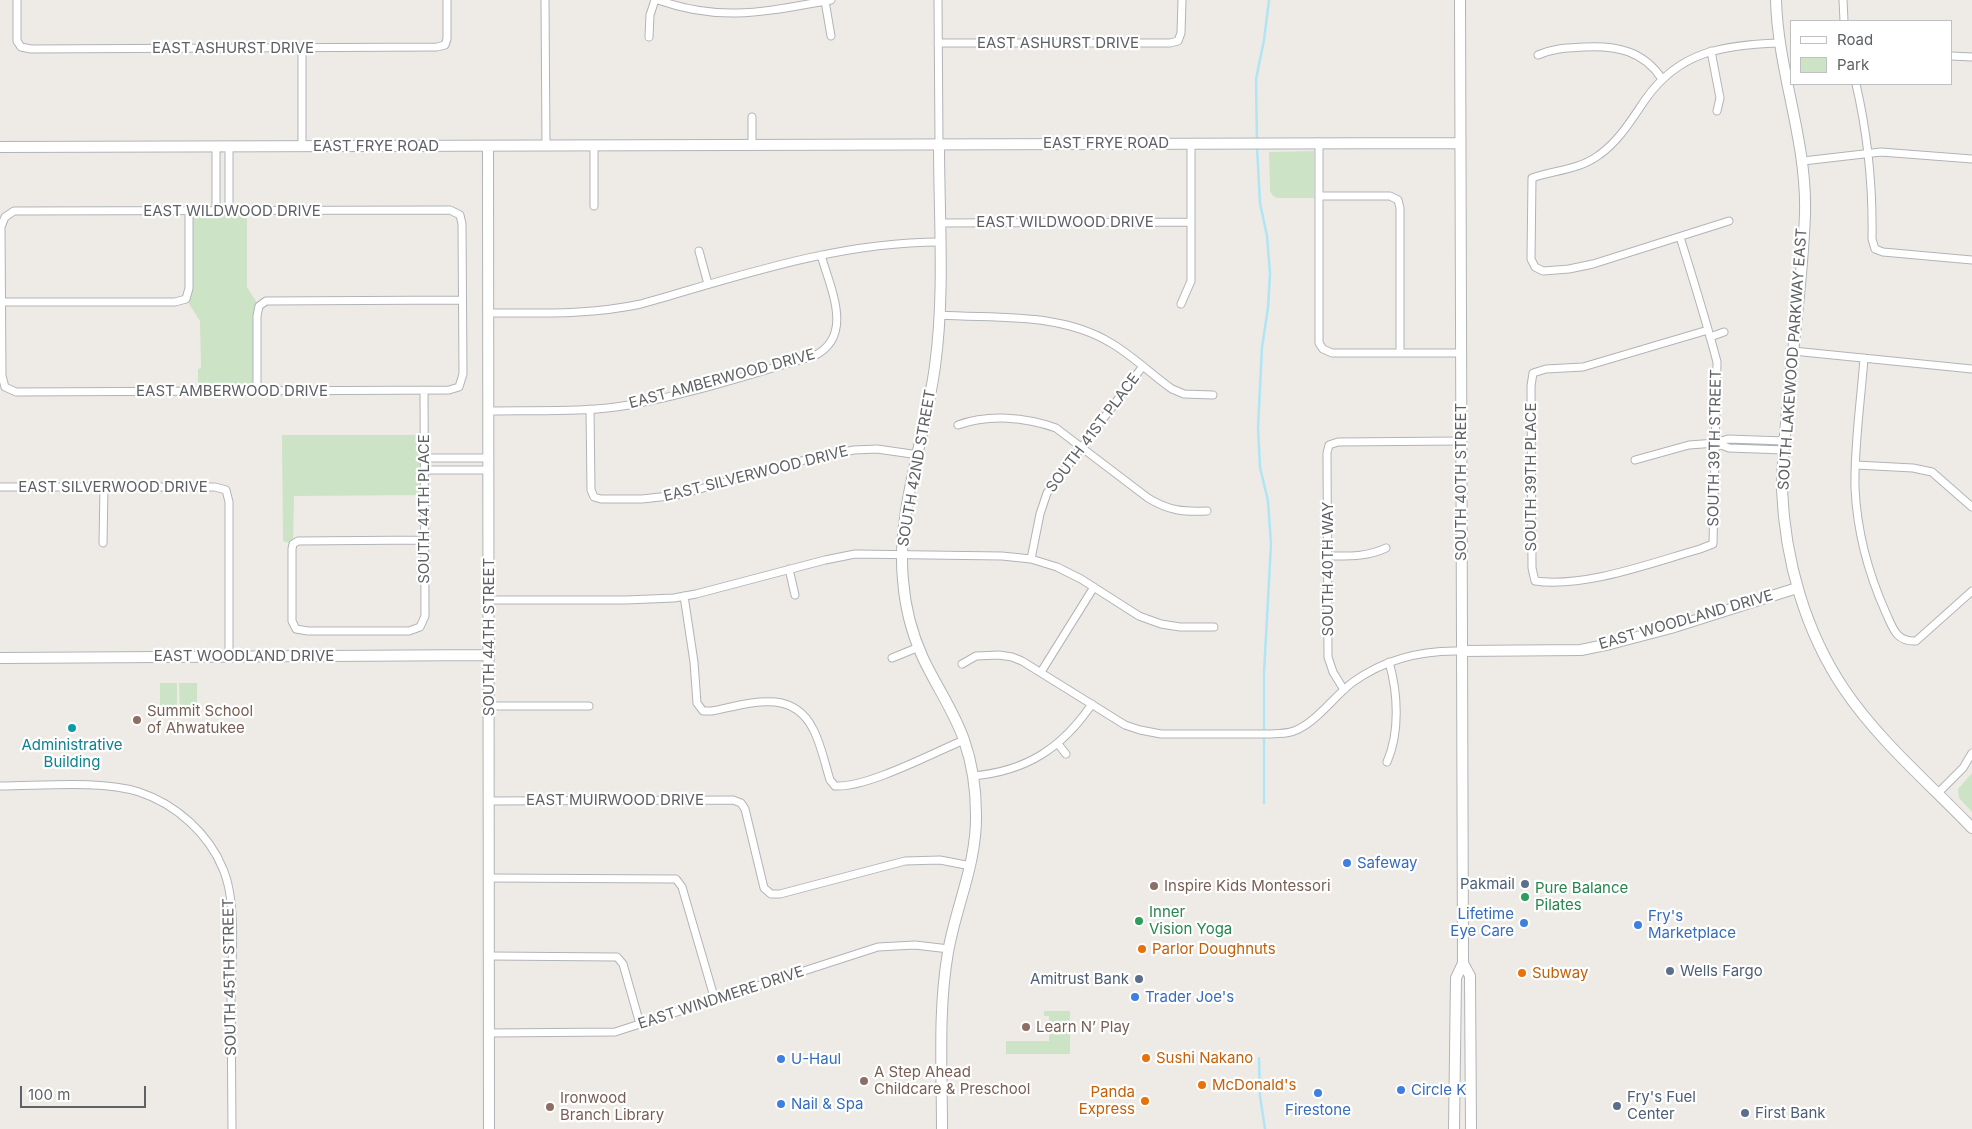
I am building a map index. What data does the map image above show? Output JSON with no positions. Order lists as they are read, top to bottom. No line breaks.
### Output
{"streets":{"street":["EAST ASHURST DRIVE","EAST FRYE ROAD","EAST WILDWOOD DRIVE","SOUTH LAKEWOOD PARKWAY EAST","EAST AMBERWOOD DRIVE","SOUTH 41ST PLACE","SOUTH 39TH STREET","SOUTH 42ND STREET","EAST SILVERWOOD DRIVE","SOUTH 39TH PLACE","SOUTH 40TH STREET","SOUTH 44TH PLACE","SOUTH 40TH WAY","EAST WOODLAND DRIVE","SOUTH 44TH STREET","EAST MUIRWOOD DRIVE","SOUTH 45TH STREET","EAST WINDMERE DRIVE"]},"crossings":[["EAST ASHURST DRIVE","SOUTH 42ND STREET"],["EAST FRYE ROAD","SOUTH 42ND STREET"],["EAST FRYE ROAD","SOUTH 40TH STREET"],["EAST FRYE ROAD","SOUTH 44TH STREET"],["EAST WILDWOOD DRIVE","EAST AMBERWOOD DRIVE"],["EAST WILDWOOD DRIVE","SOUTH 42ND STREET"],["SOUTH LAKEWOOD PARKWAY EAST","EAST WOODLAND DRIVE"],["EAST AMBERWOOD DRIVE","EAST SILVERWOOD DRIVE"],["EAST AMBERWOOD DRIVE","SOUTH 44TH PLACE"],["EAST AMBERWOOD DRIVE","SOUTH 44TH STREET"],["SOUTH 39TH STREET","SOUTH 39TH PLACE"],["SOUTH 42ND STREET","EAST SILVERWOOD DRIVE"],["SOUTH 42ND STREET","EAST MUIRWOOD DRIVE"],["SOUTH 42ND STREET","EAST WINDMERE DRIVE"],["EAST SILVERWOOD DRIVE","EAST WOODLAND DRIVE"],["SOUTH 40TH STREET","SOUTH 40TH WAY"],["SOUTH 40TH STREET","EAST WOODLAND DRIVE"],["SOUTH 40TH WAY","EAST WOODLAND DRIVE"],["EAST WOODLAND DRIVE","SOUTH 44TH STREET"],["SOUTH 44TH STREET","EAST MUIRWOOD DRIVE"],["SOUTH 44TH STREET","EAST WINDMERE DRIVE"]],"places":["Summit School of Ahwatukee","Administrative Building","Safeway","Pakmail","Inspire Kids Montessori","Pure Balance Pilates","Inner Vision Yoga","Lifetime Eye Care","Fry's Marketplace","Parlor Doughnuts","Wells Fargo","Subway","Amitrust Bank","Trader Joe's","Learn N’ Play","Sushi Nakano","U-Haul","A Step Ahead Childcare & Preschool","McDonald's","Circle K","Firestone","Panda Express","Nail & Spa","Fry's Fuel Center","Ironwood Branch Library","First Bank"],"legend":["Road","Park"],"scale_bar":"100 m"}
